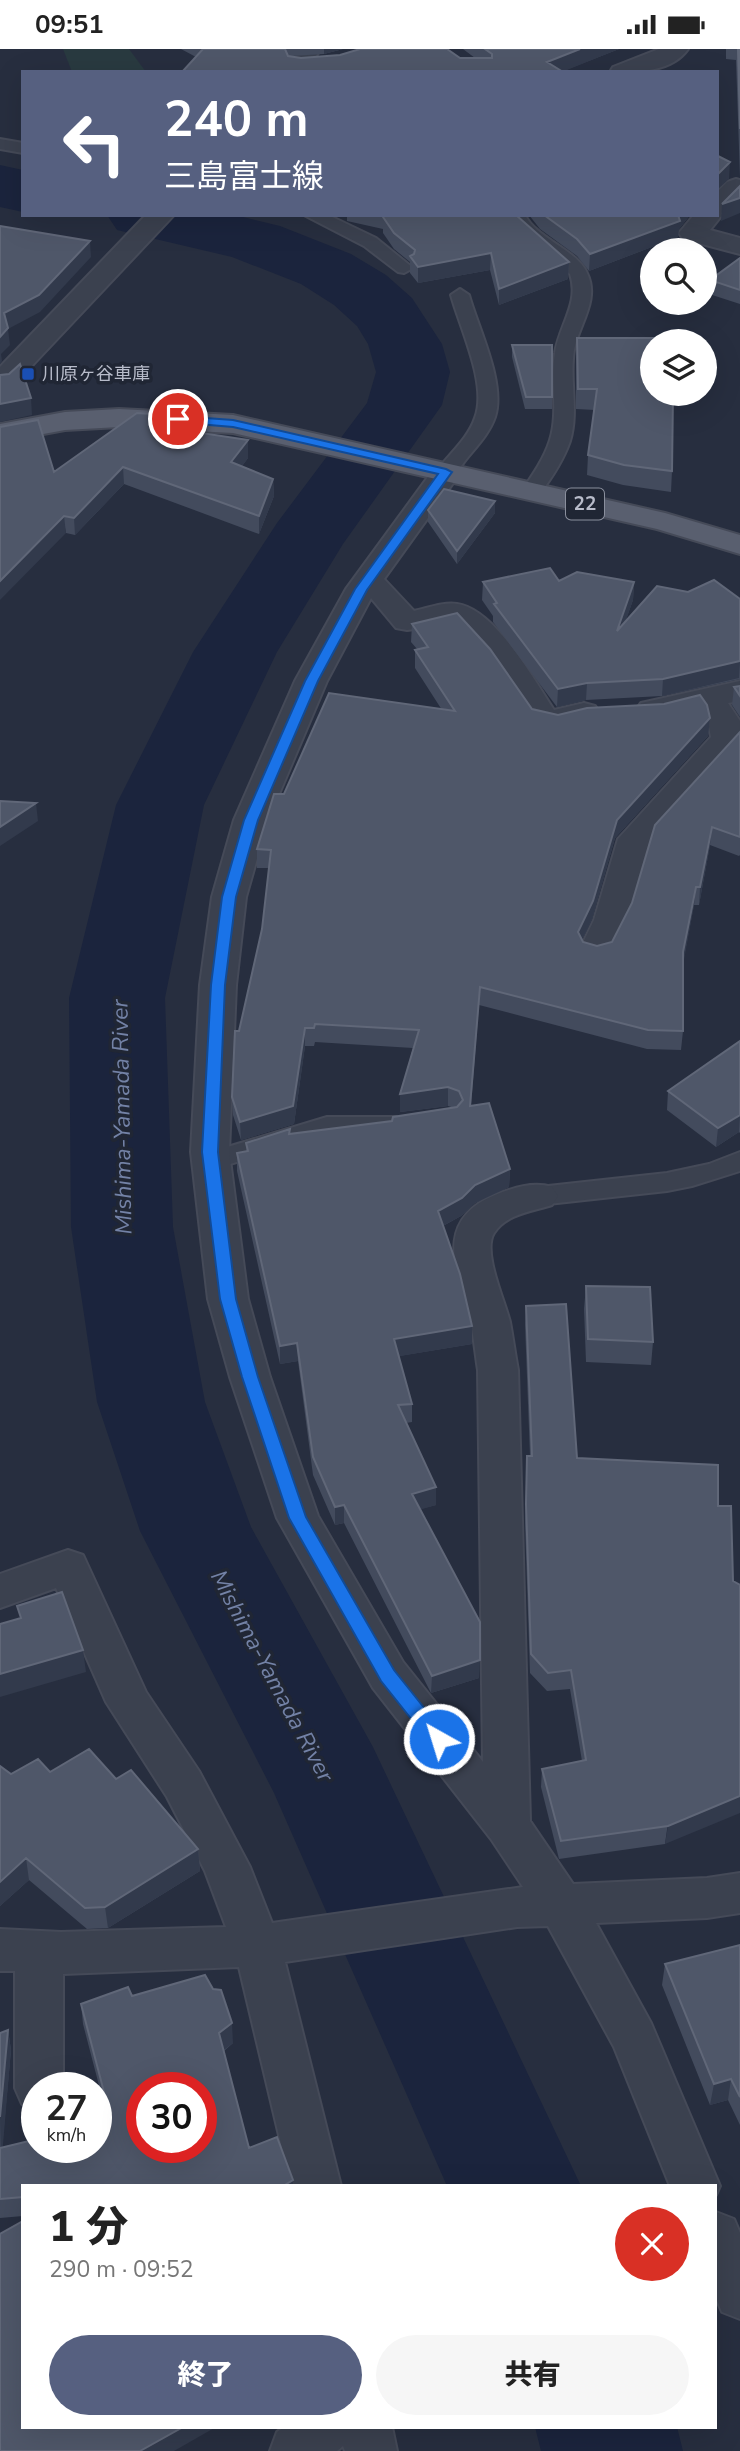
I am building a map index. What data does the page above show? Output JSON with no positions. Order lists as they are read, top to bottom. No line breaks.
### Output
{"streets":{"main road":["22"]},"water":["Mishima-Yamada River"],"places":{"transit":["川原ヶ谷車庫"]},"page":{"status":"09:51","turn":["240 m","三島富士線"],"speed":"27 km/h","limit":"30","heading":["1 分","290 m · 09:52"],"buttons":["終了","共有"]}}
